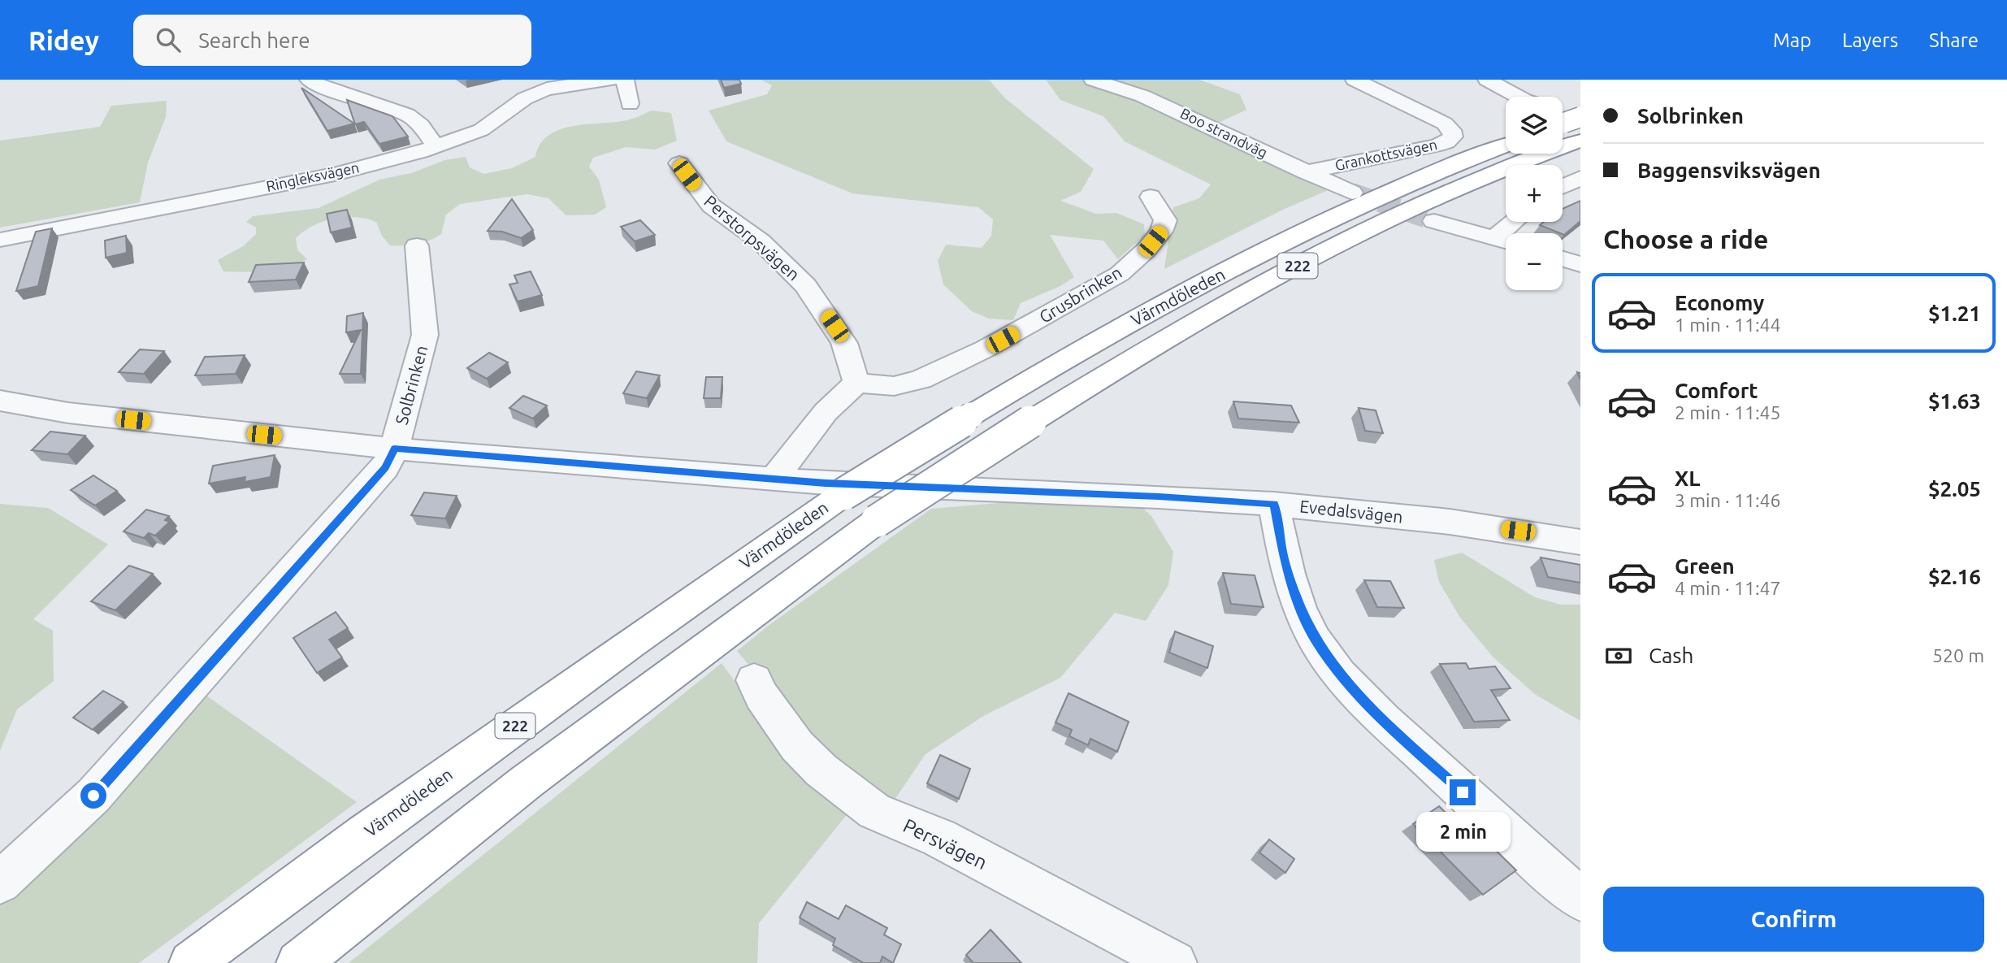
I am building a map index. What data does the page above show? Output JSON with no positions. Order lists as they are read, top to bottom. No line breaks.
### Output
{"streets":{"highway":["222","Värmdöleden"],"street":["Boo strandväg","Grankottsvägen","Ringleksvägen","Perstorpsvägen","Grusbrinken","Solbrinken","Evedalsvägen","Persvägen"]},"crossings":[["Boo strandväg","Grankottsvägen"],["Perstorpsvägen","Grusbrinken"],["Solbrinken","Evedalsvägen"]],"page":{"header":"Ridey","search":"Search here","nav":["Map","Layers","Share"],"banner":["Solbrinken","Baggensviksvägen"],"map_buttons":["+","−"],"heading":"Choose a ride","list":[{"name":"Economy","note":"1 min · 11:44","value":"$1.21"},{"name":"Comfort","note":"2 min · 11:45","value":"$1.63"},{"name":"XL","note":"3 min · 11:46","value":"$2.05"},{"name":"Green","note":"4 min · 11:47","value":"$2.16"}],"pay":["Cash","520 m"],"bubble":"2 min","buttons":"Confirm"}}
